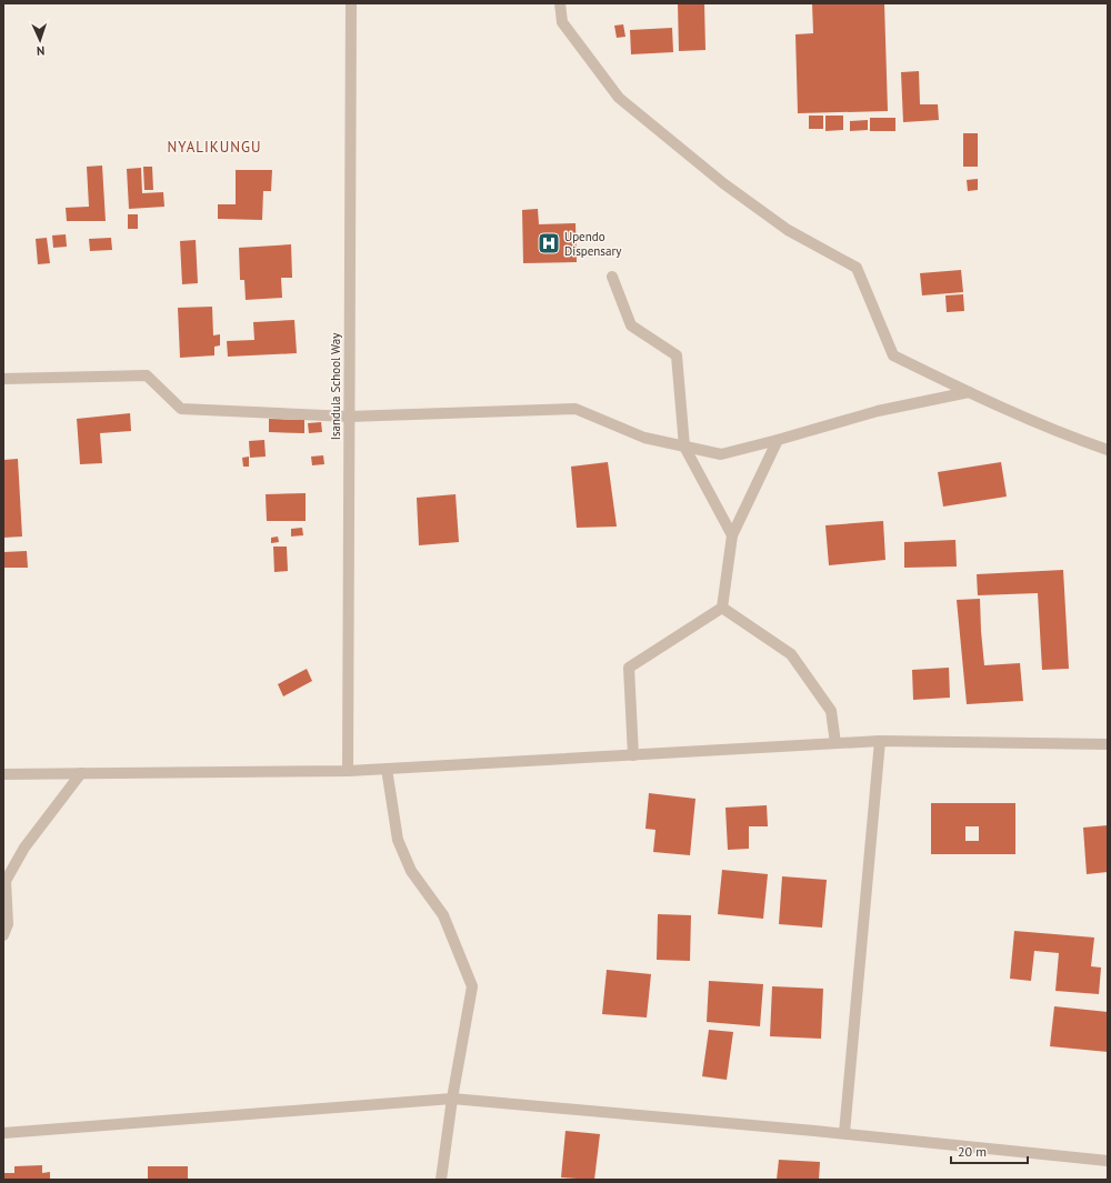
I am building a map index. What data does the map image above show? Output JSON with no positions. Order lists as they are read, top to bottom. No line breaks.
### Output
{"streets":{"street":["Isandula School Way"]},"districts":["NYALIKUNGU"],"places":{"hospital":["Upendo Dispensary"]},"scale_bar":"20 m","north":"bottom"}
